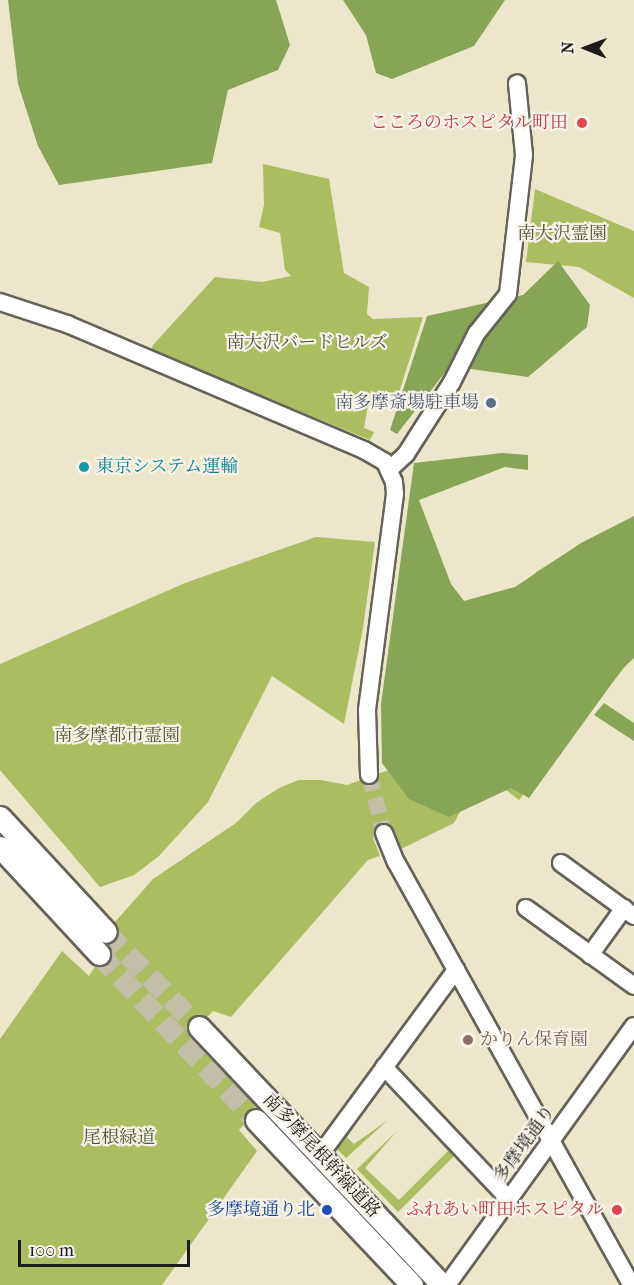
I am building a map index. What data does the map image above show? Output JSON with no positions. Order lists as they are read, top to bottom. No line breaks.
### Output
{"streets":{"main road":["南多摩尾根幹線道路"],"street":["多摩境通り"]},"parks":["南大沢霊園","南大沢バードヒルズ","南多摩都市霊園","尾根緑道"],"places":["こころのホスピタル町田","南多摩斎場駐車場","東京システム運輸","かりん保育園","多摩境通り北","ふれあい町田ホスピタル"],"scale_bar":"100 m","north":"left"}
